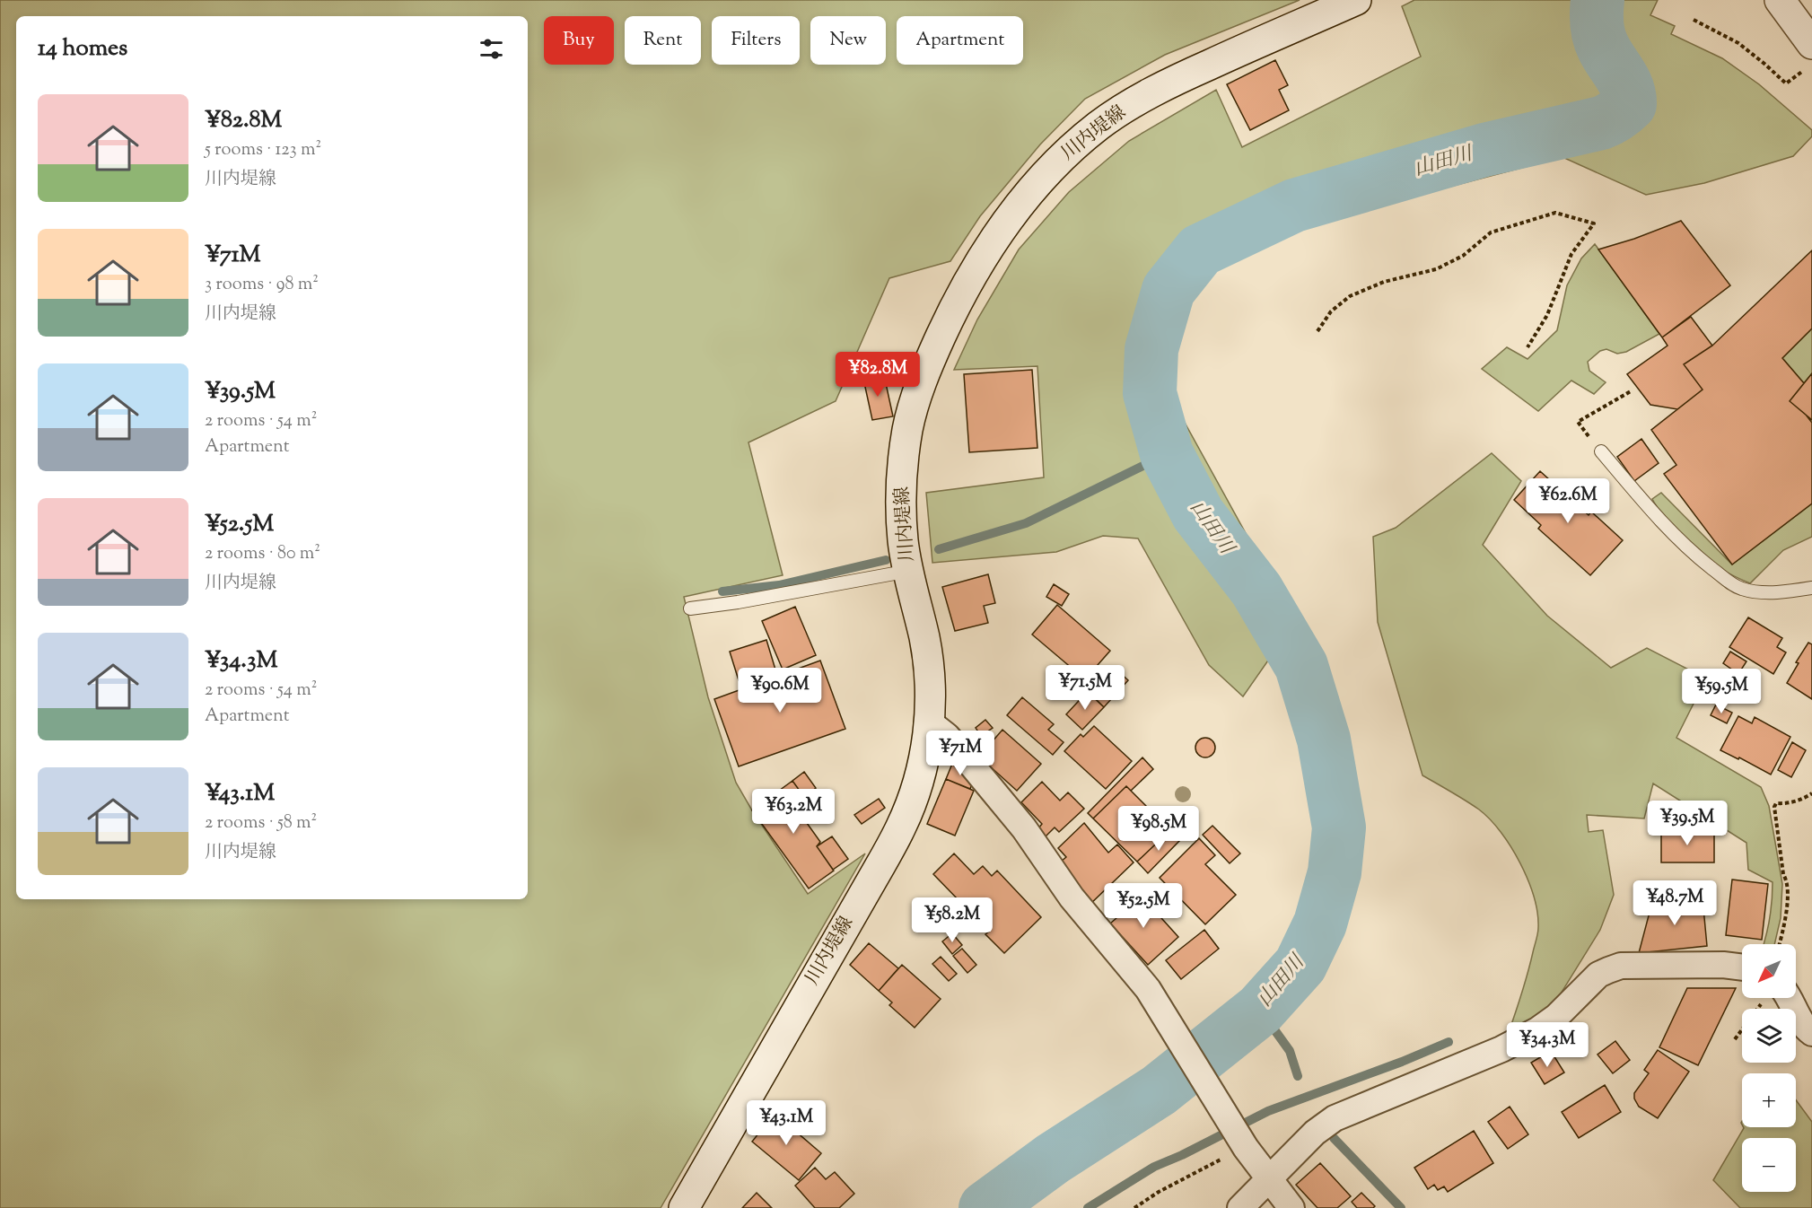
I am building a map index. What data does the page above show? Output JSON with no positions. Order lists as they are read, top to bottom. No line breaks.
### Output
{"streets":{"main road":["川内堤線"]},"water":["山田川"],"north":"bottom left","page":{"chip":["Buy","Rent","Filters","New","Apartment"],"heading":"14 homes","list":[{"name":"¥82.8M","note":"5 rooms · 123 m² · 川内堤線"},{"name":"¥71M","note":"3 rooms · 98 m² · 川内堤線"},{"name":"¥39.5M","note":"2 rooms · 54 m² · Apartment"},{"name":"¥52.5M","note":"2 rooms · 80 m² · 川内堤線"},{"name":"¥34.3M","note":"2 rooms · 54 m² · Apartment"},{"name":"¥43.1M","note":"2 rooms · 58 m² · 川内堤線"}],"price":["¥82.8M","¥62.6M","¥71.5M","¥90.6M","¥59.5M","¥71M","¥63.2M","¥39.5M","¥98.5M","¥48.7M","¥52.5M","¥58.2M","¥34.3M","¥43.1M"],"map_buttons":["+","−"]}}
